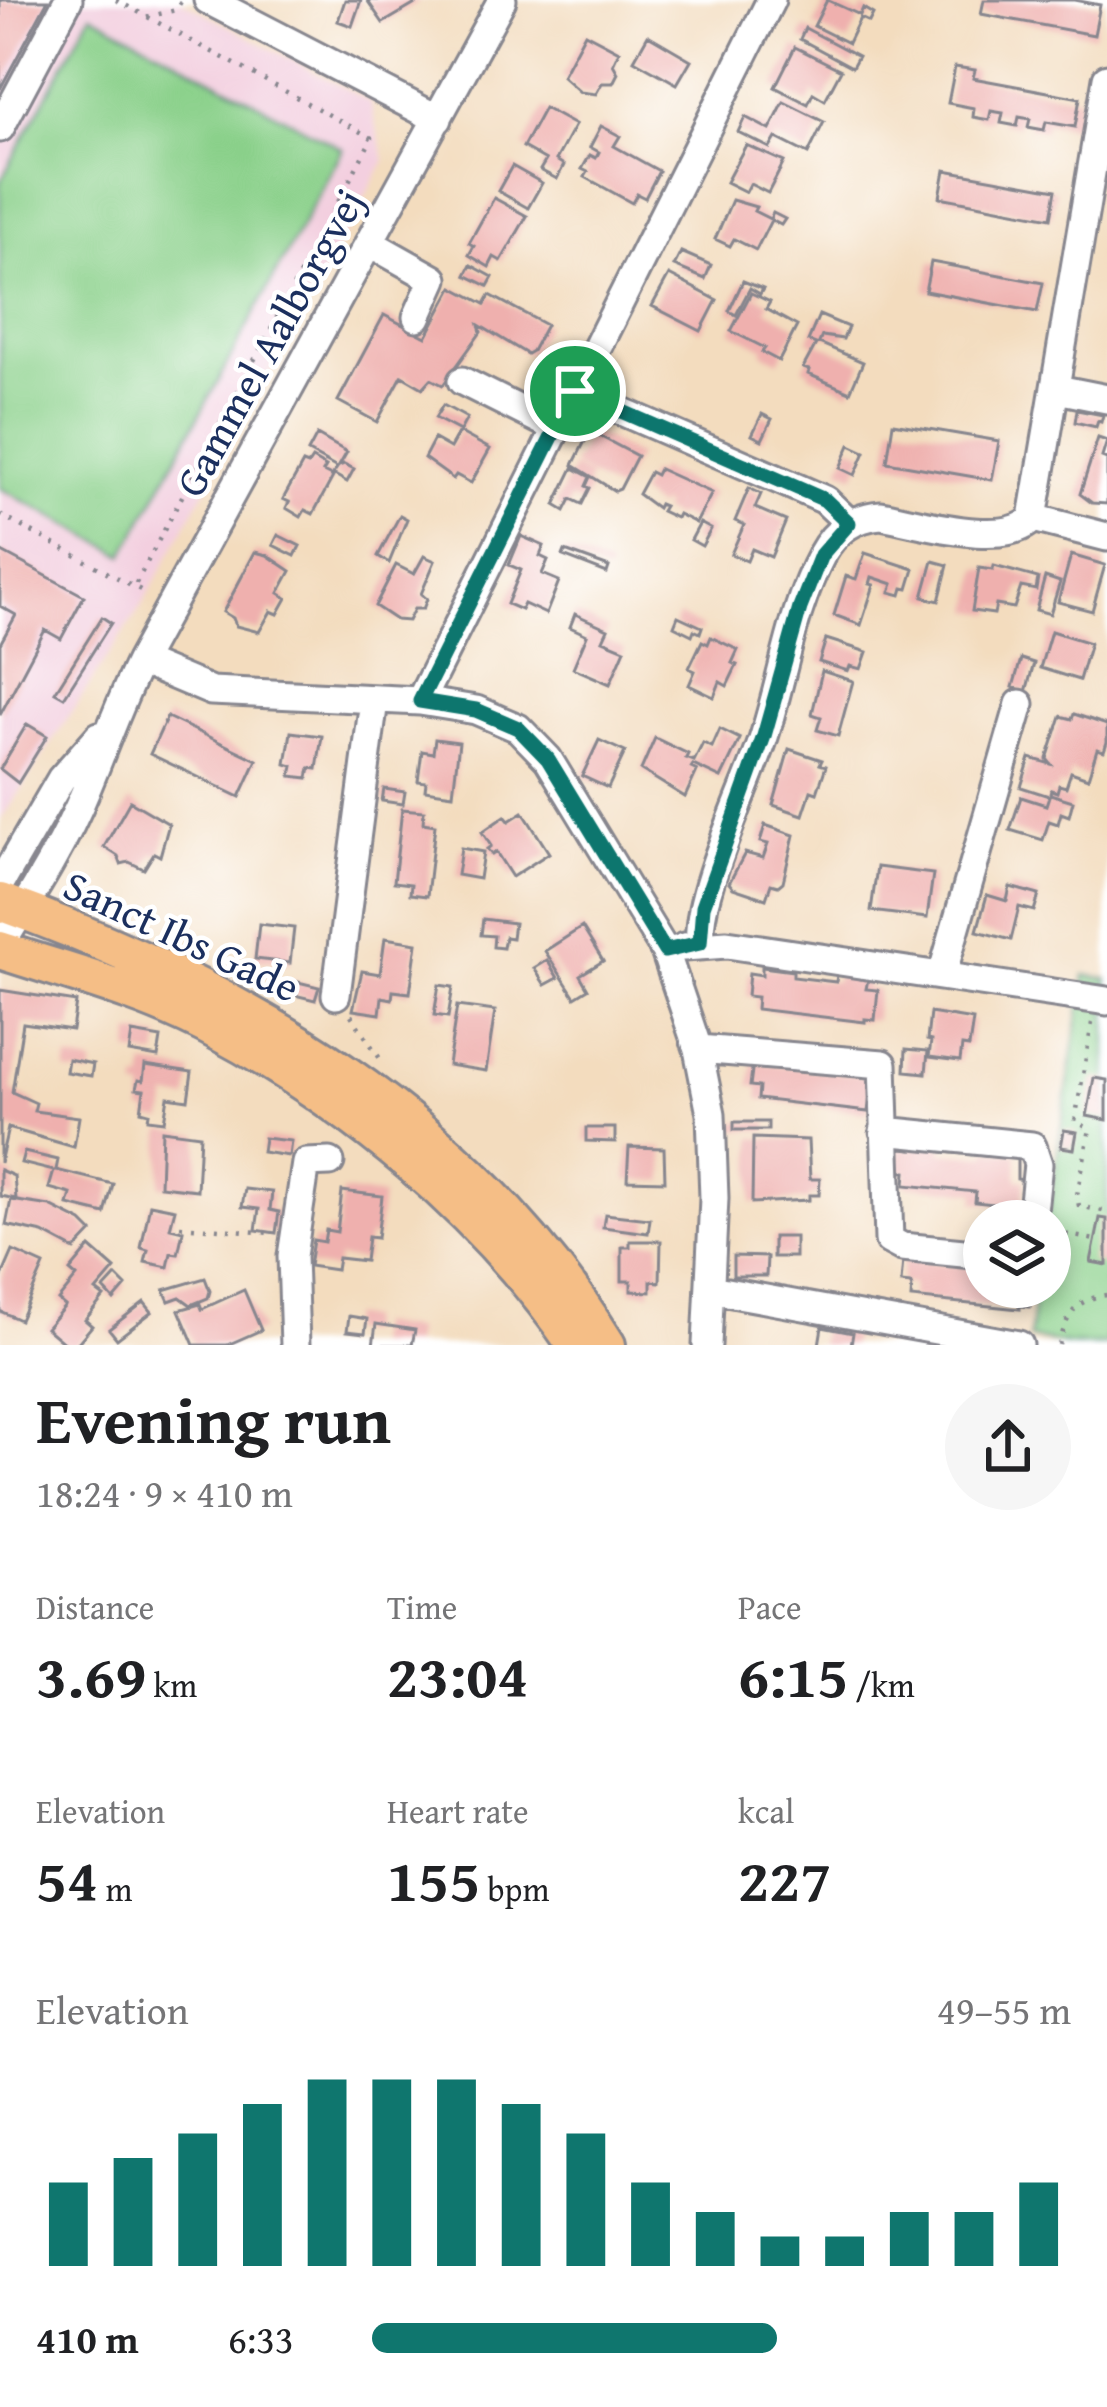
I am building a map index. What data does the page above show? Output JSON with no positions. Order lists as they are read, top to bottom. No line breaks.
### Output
{"streets":{"main road":["Sanct Ibs Gade"],"street":["Gammel Aalborgvej"]},"crossings":[["Gammel Aalborgvej","Sanct Ibs Gade"]],"page":{"heading":["Evening run","18:24 · 9 × 410 m"],"stats":[["Distance","3.69 km"],["Time","23:04"],["Pace","6:15 /km"],["Elevation","54 m"],["Heart rate","155 bpm"],["kcal","227"]],"chart":["Elevation","49–55 m"],"list":[{"name":"410 m","note":"6:33"}]}}
